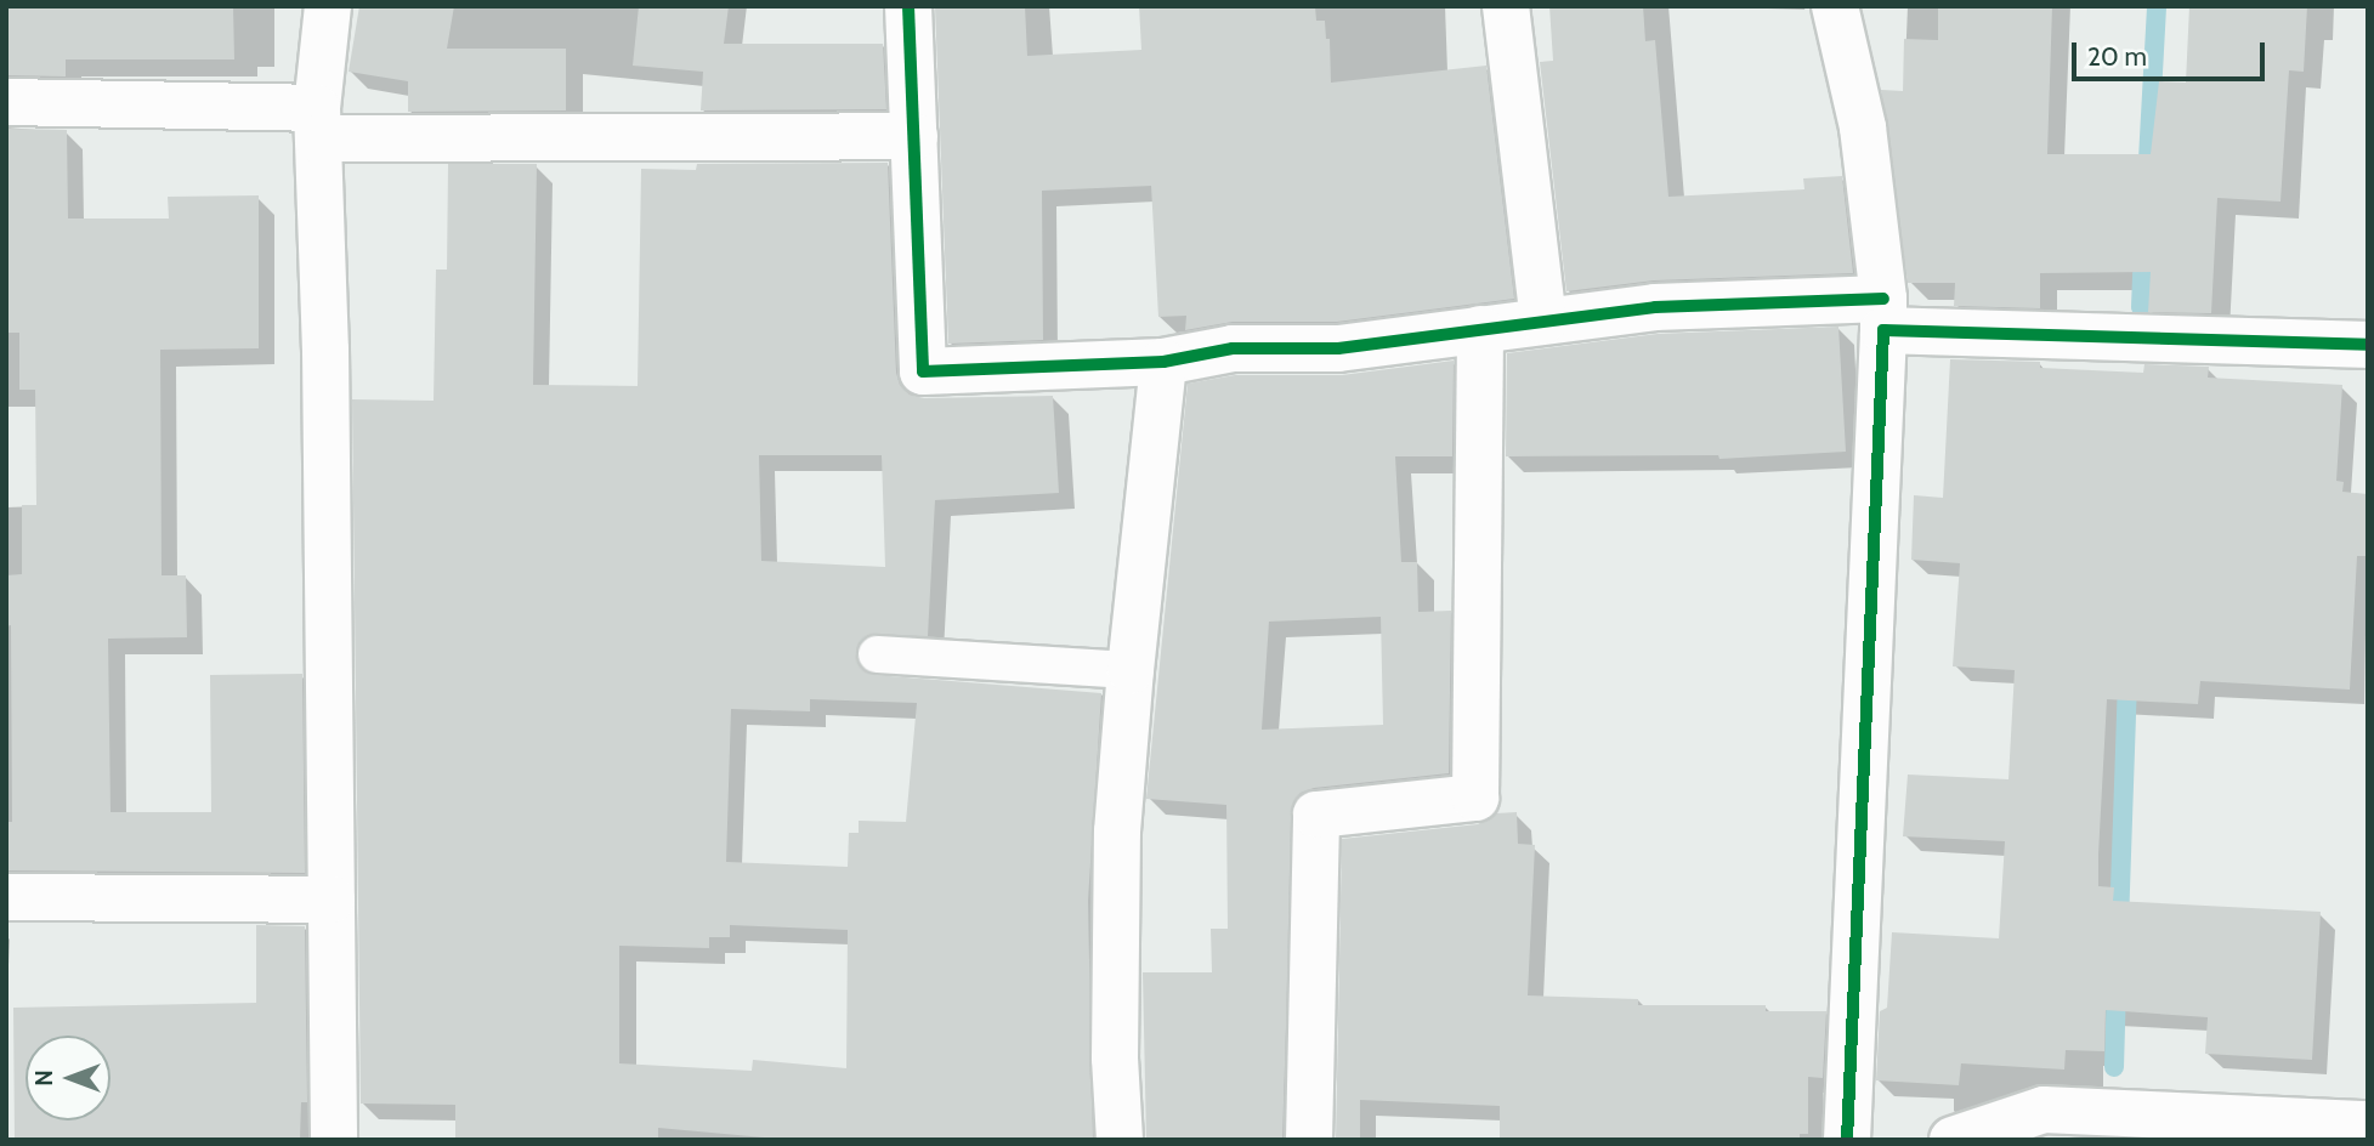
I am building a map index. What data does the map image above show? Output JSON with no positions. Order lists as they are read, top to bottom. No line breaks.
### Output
{"scale_bar":"20 m","north":"left"}
